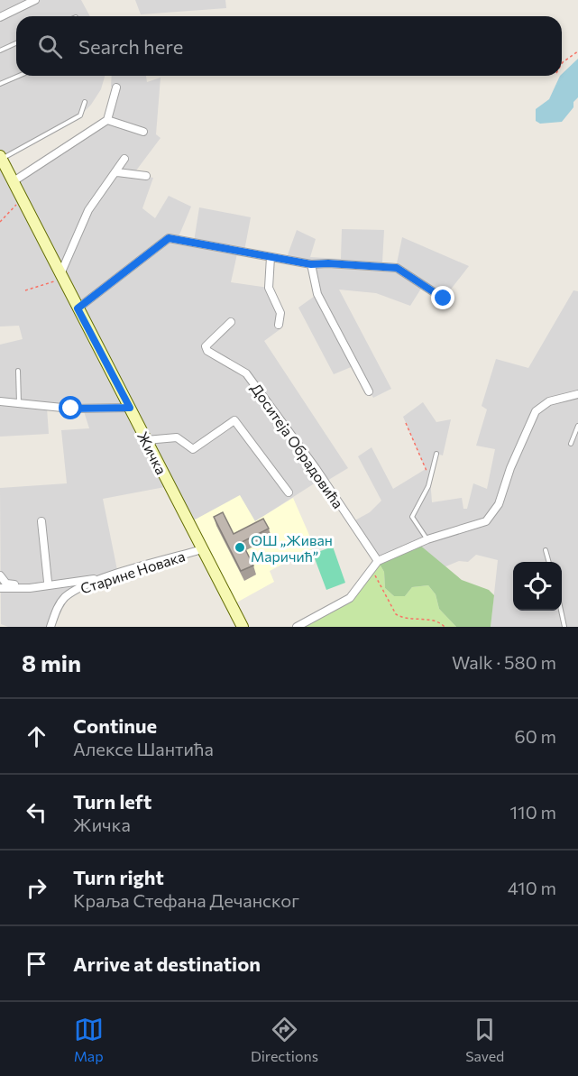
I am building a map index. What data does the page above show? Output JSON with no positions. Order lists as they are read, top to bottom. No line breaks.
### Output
{"streets":{"main road":["Жичка"],"street":["Доситеја Обрадовића","Старине Новака"]},"crossings":[["Жичка","Старине Новака"]],"places":["ОШ „Живан Маричић”"],"page":{"search":"Search here","heading":["8 min","Walk · 580 m"],"list":[["Continue","Алексе Шантића","60 m"],["Turn left","Жичка","110 m"],["Turn right","Краља Стефана Дечанског","410 m"],"Arrive at destination"],"nav":["Map","Directions","Saved"]}}
